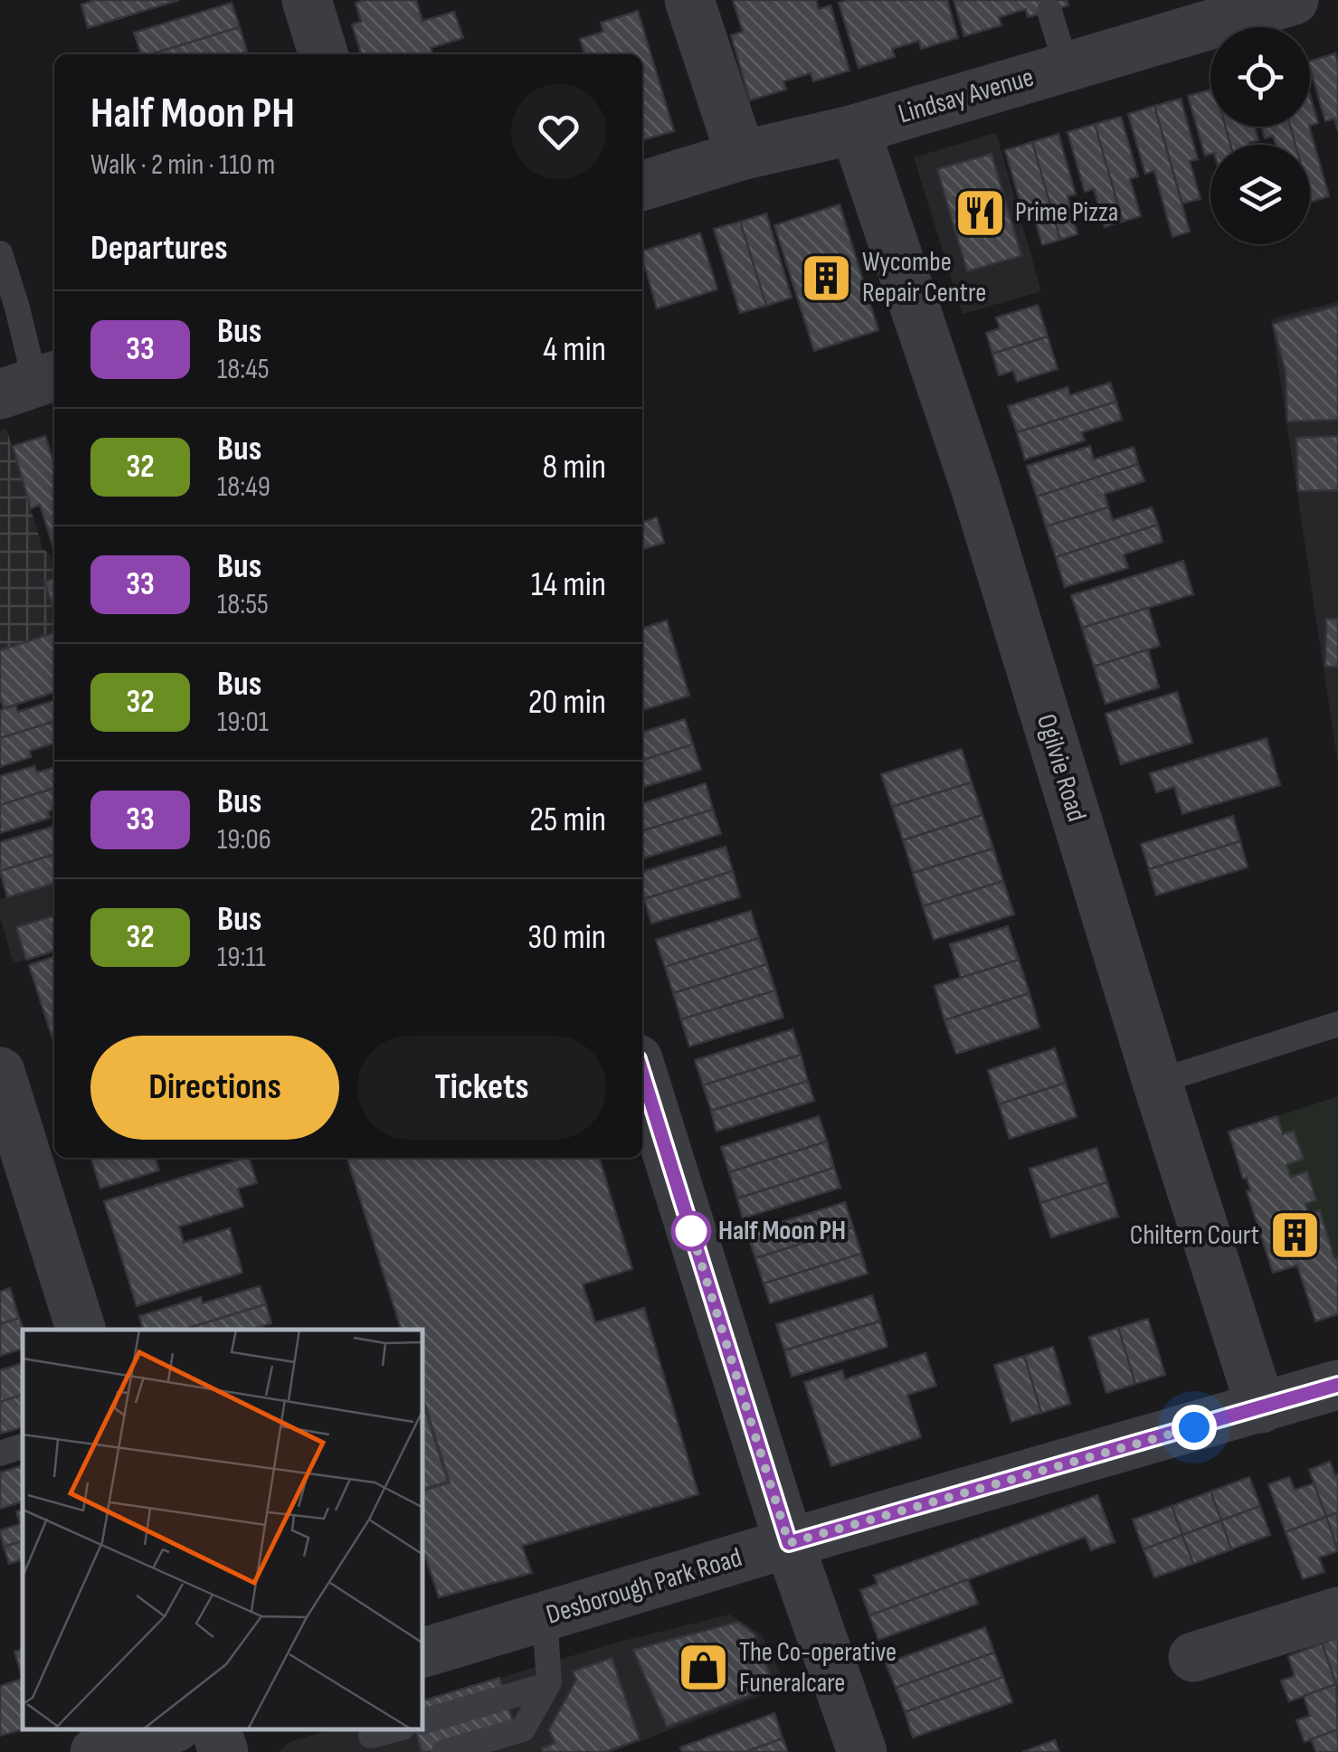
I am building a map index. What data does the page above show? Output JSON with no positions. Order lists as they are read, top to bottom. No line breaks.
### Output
{"streets":{"street":["Lindsay Avenue","Ogilvie Road","Desborough Park Road"]},"crossings":[["Lindsay Avenue","Ogilvie Road"],["Ogilvie Road","Desborough Park Road"]],"places":{"restaurant":["Prime Pizza"],"building":["Wycombe Repair Centre","Chiltern Court"],"other":["Half Moon PH"],"shop":["The Co-operative Funeralcare"]},"lines":["bus line 33"],"page":{"heading":[["Half Moon PH","Walk · 2 min · 110 m"],"Departures"],"list":[{"mark":"33","name":"Bus","note":"18:45","value":"4 min"},{"mark":"32","name":"Bus","note":"18:49","value":"8 min"},{"mark":"33","name":"Bus","note":"18:55","value":"14 min"},{"mark":"32","name":"Bus","note":"19:01","value":"20 min"},{"mark":"33","name":"Bus","note":"19:06","value":"25 min"},{"mark":"32","name":"Bus","note":"19:11","value":"30 min"}],"buttons":["Directions","Tickets"]}}
